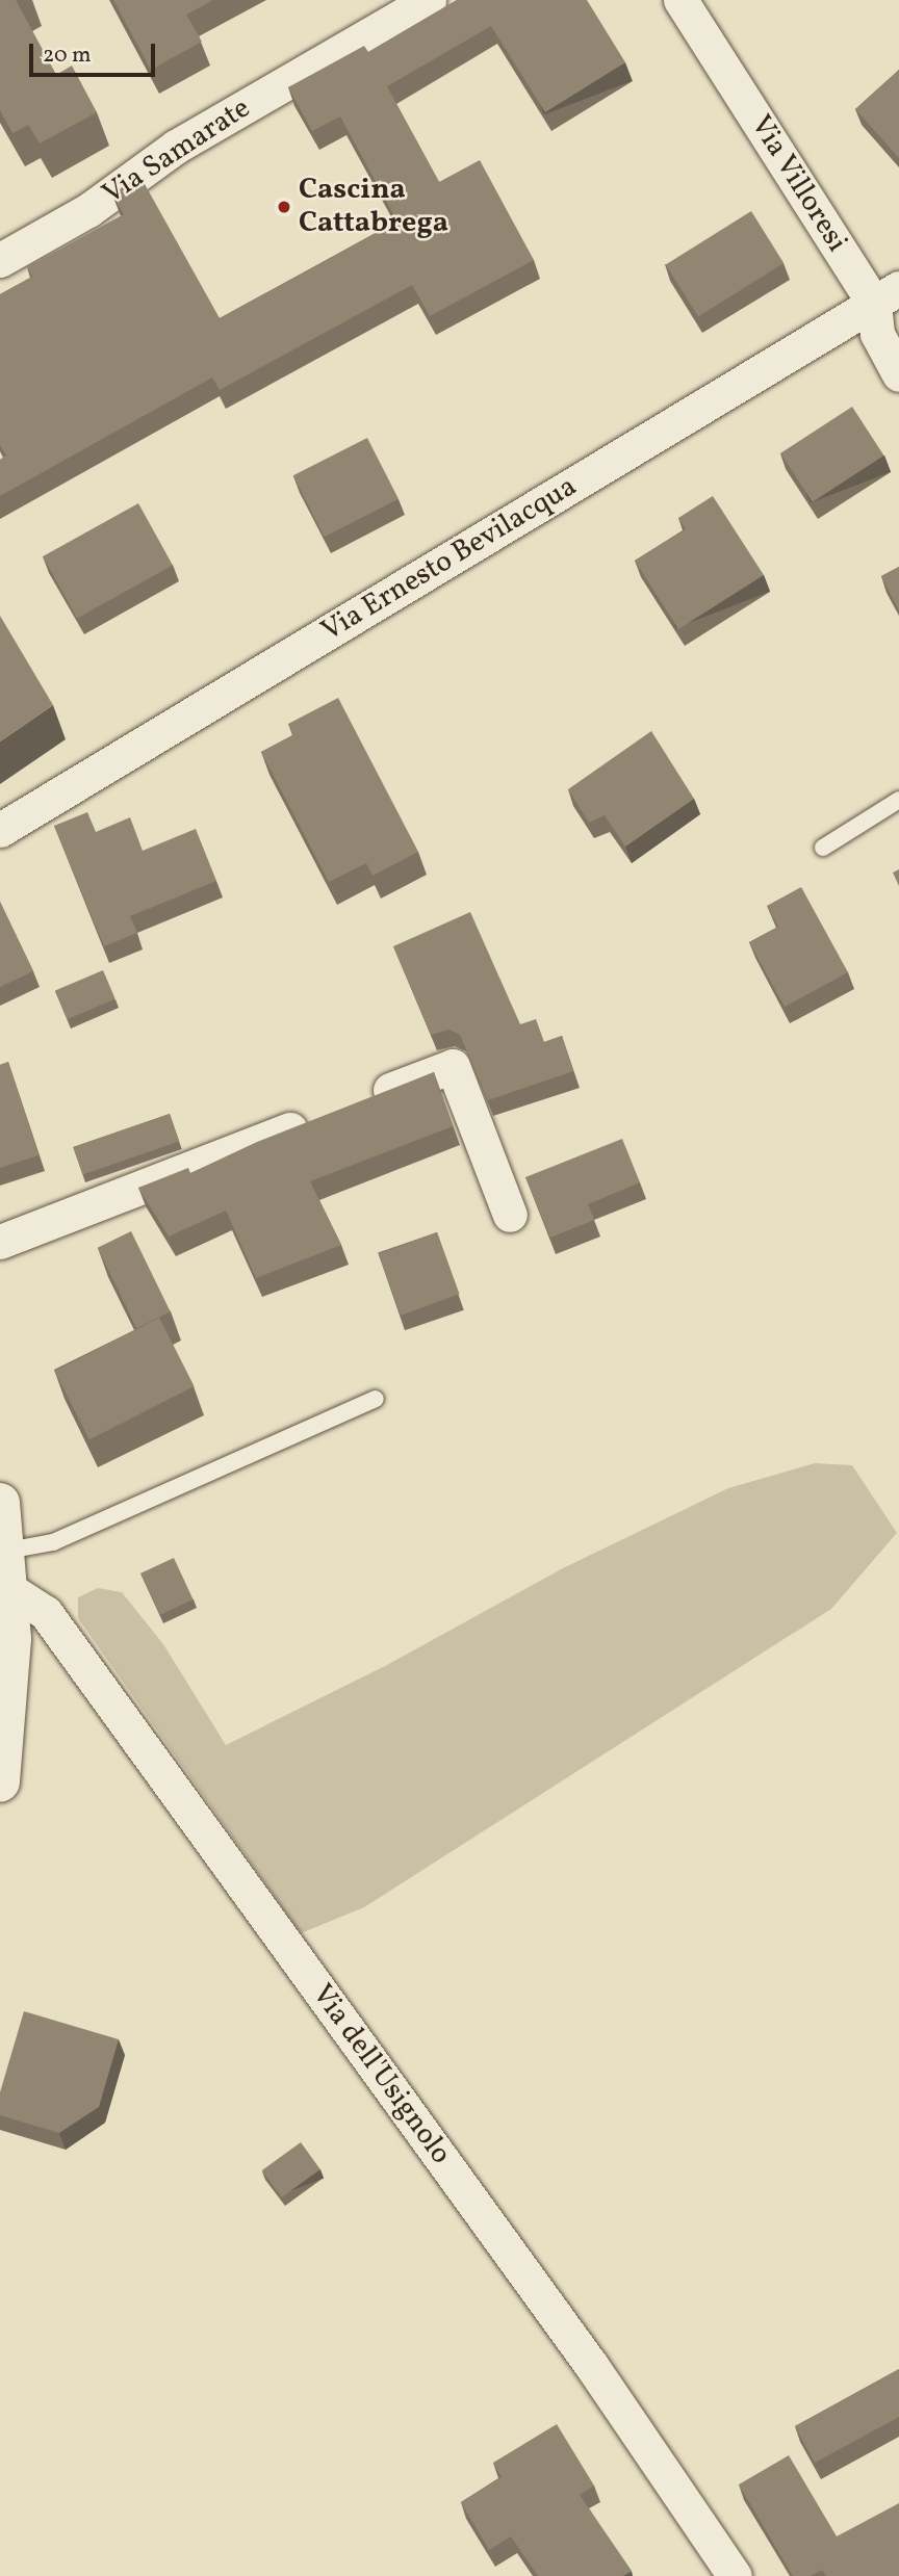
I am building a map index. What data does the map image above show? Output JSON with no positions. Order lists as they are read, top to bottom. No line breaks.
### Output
{"streets":{"street":["Via Samarate","Via Villoresi","Via Ernesto Bevilacqua","Via dell'Usignolo"]},"crossings":[["Via Villoresi","Via Ernesto Bevilacqua"]],"places":["Cascina Cattabrega"],"scale_bar":"20 m"}
